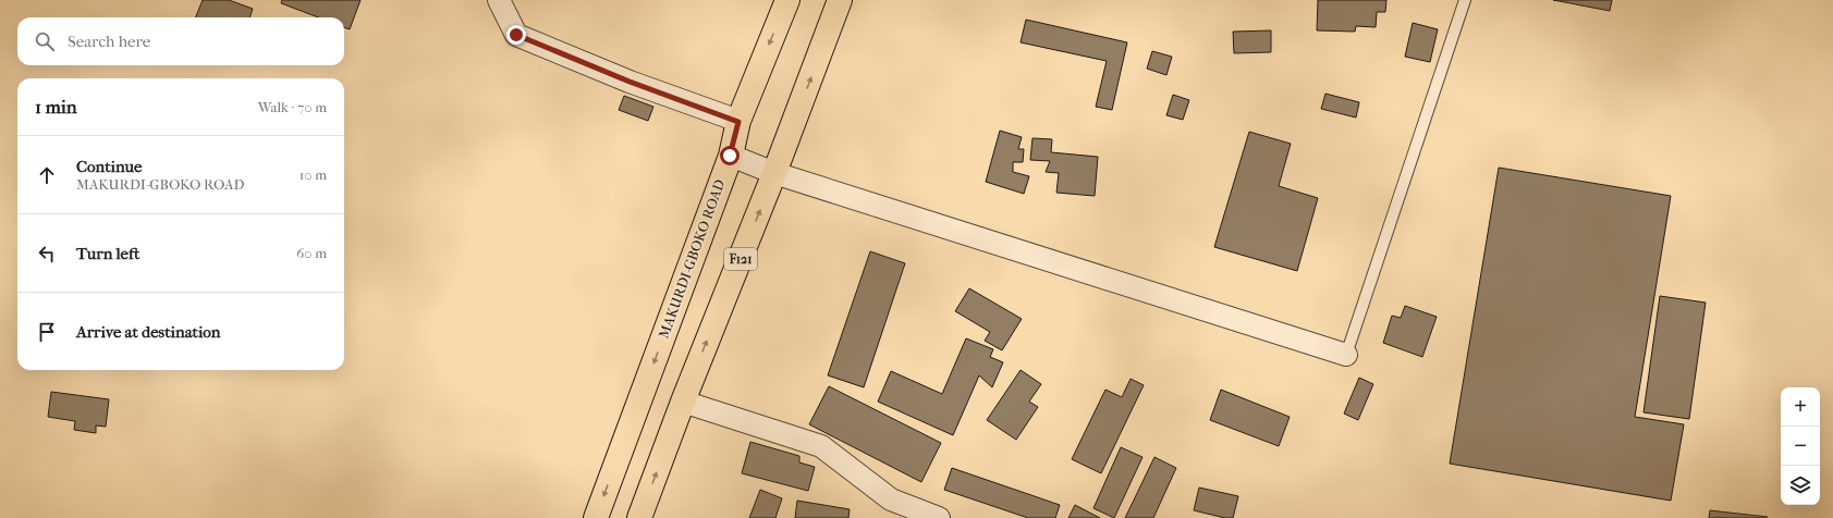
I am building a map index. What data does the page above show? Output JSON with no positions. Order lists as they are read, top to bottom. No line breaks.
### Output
{"streets":{"main road":["MAKURDI-GBOKO ROAD","F121"]},"page":{"search":"Search here","heading":["1 min","Walk · 70 m"],"list":[["Continue","MAKURDI-GBOKO ROAD","10 m"],["Turn left","60 m"],"Arrive at destination"],"map_buttons":["+","−"]}}
